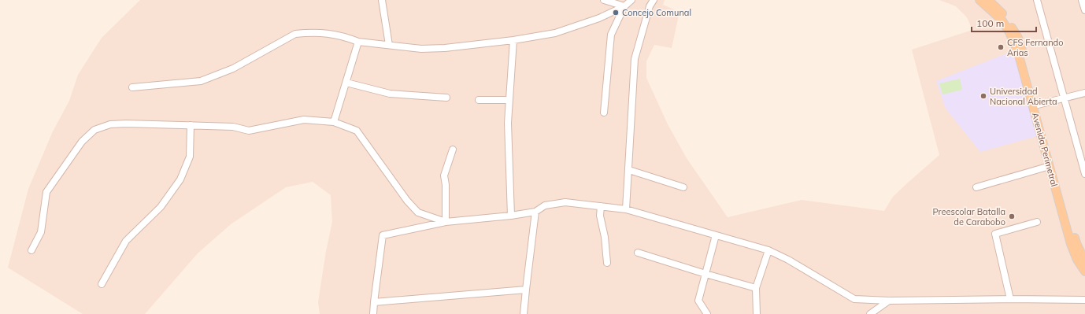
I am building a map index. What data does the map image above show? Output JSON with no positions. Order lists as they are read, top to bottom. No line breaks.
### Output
{"streets":{"main road":["Avenida Perimetral"]},"places":["Concejo Comunal","CFS Fernando Arias","Universidad Nacional Abierta","Preescolar Batalla de Carabobo"],"scale_bar":"100 m"}
